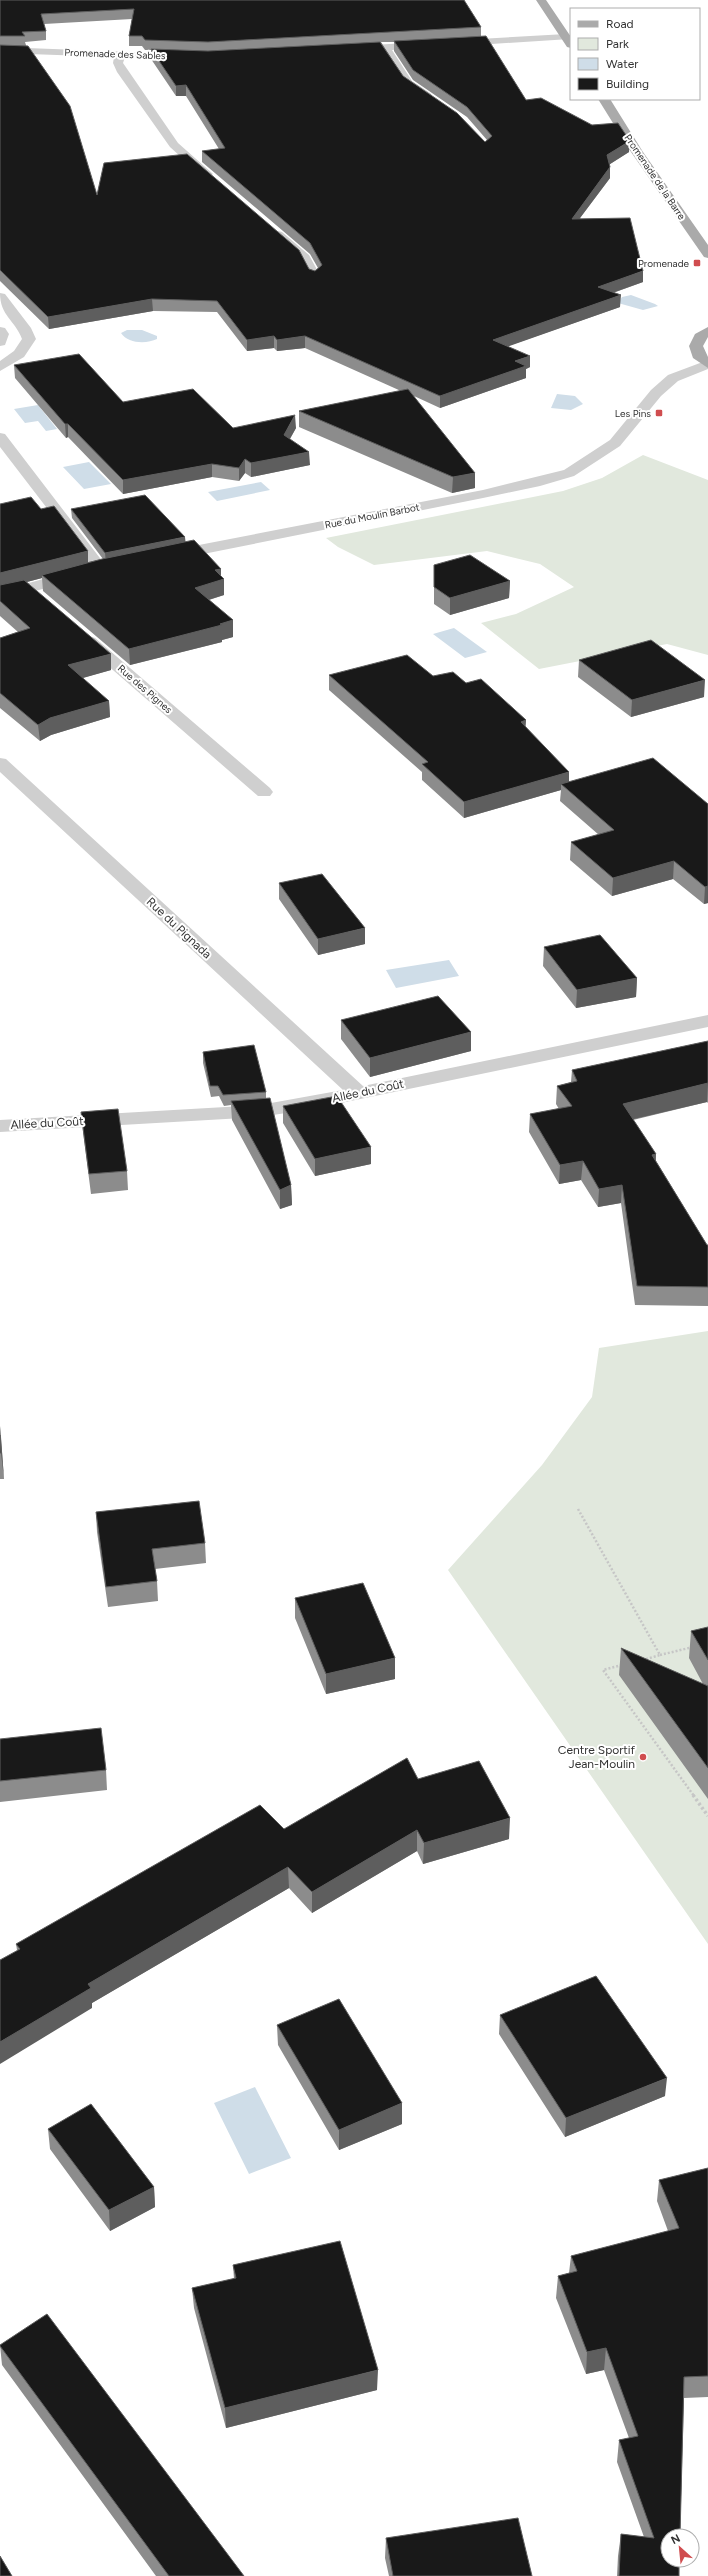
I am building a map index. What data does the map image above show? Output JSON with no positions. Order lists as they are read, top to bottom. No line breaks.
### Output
{"streets":{"main road":["Promenade de la Barre"],"street":["Promenade des Sables","Rue du Moulin Barbot","Rue des Pignes","Rue du Pignada","Allée du Coût"]},"crossings":[["Rue du Pignada","Allée du Coût"]],"places":{"transit":["Promenade","Les Pins"],"other":["Centre Sportif Jean-Moulin"]},"legend":["Road","Park","Water","Building"],"north":"top left"}
